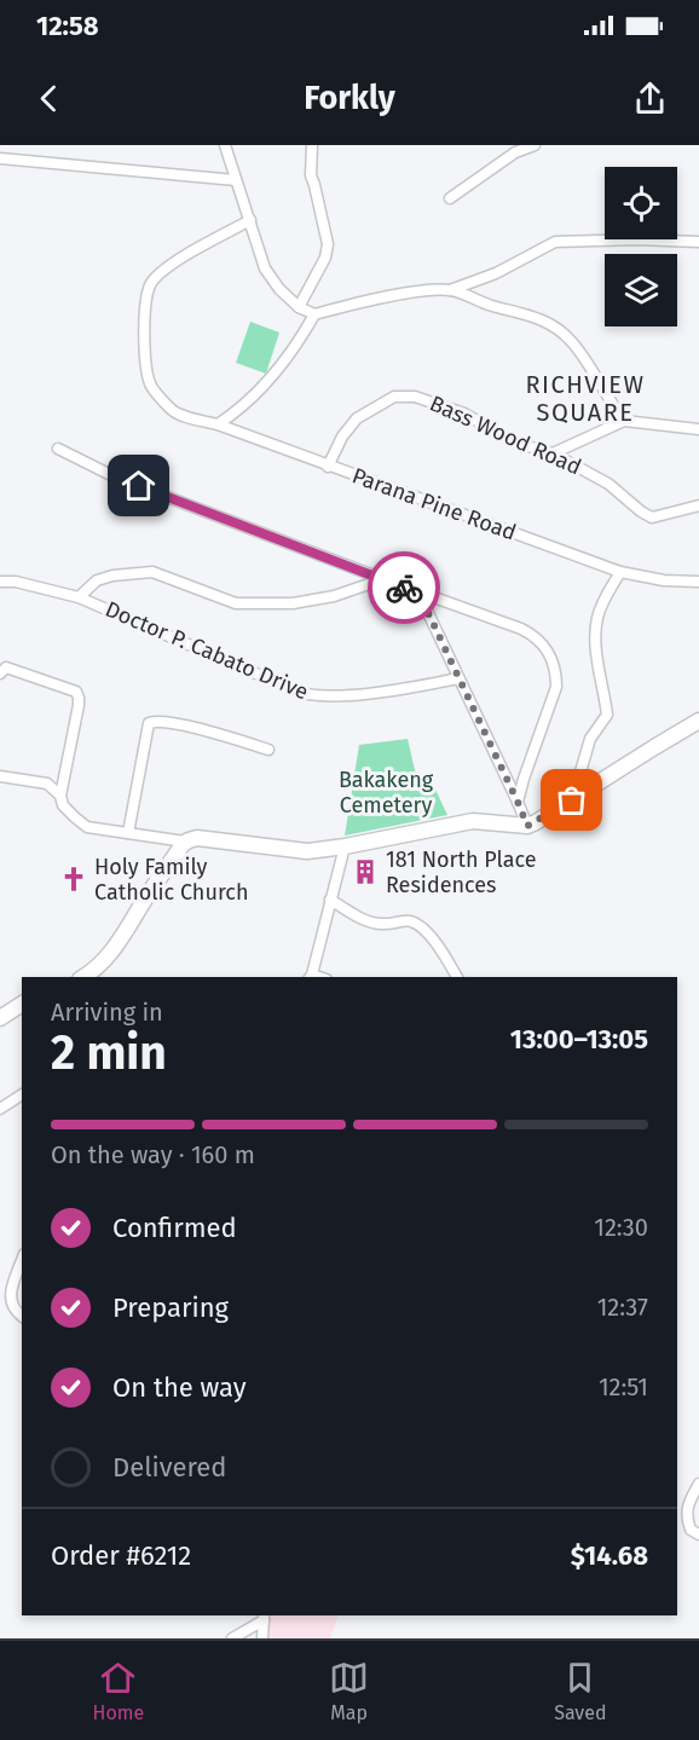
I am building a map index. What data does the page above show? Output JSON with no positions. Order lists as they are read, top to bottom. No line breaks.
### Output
{"streets":{"street":["Bass Wood Road","Parana Pine Road","Doctor P. Cabato Drive"]},"crossings":[["Bass Wood Road","Parana Pine Road"]],"districts":["RICHVIEW SQUARE"],"parks":["Bakakeng Cemetery"],"places":{"building":["181 North Place Residences"],"church":["Holy Family Catholic Church"]},"page":{"status":"12:58","header":"Forkly","heading":["2 min","Arriving in","13:00–13:05"],"panel":["Order #6212","$14.68"],"bar":"On the way · 160 m","list":[["Confirmed","12:30"],["Preparing","12:37"],["On the way","12:51"],"Delivered"],"tabs":["Home","Map","Saved"]}}
